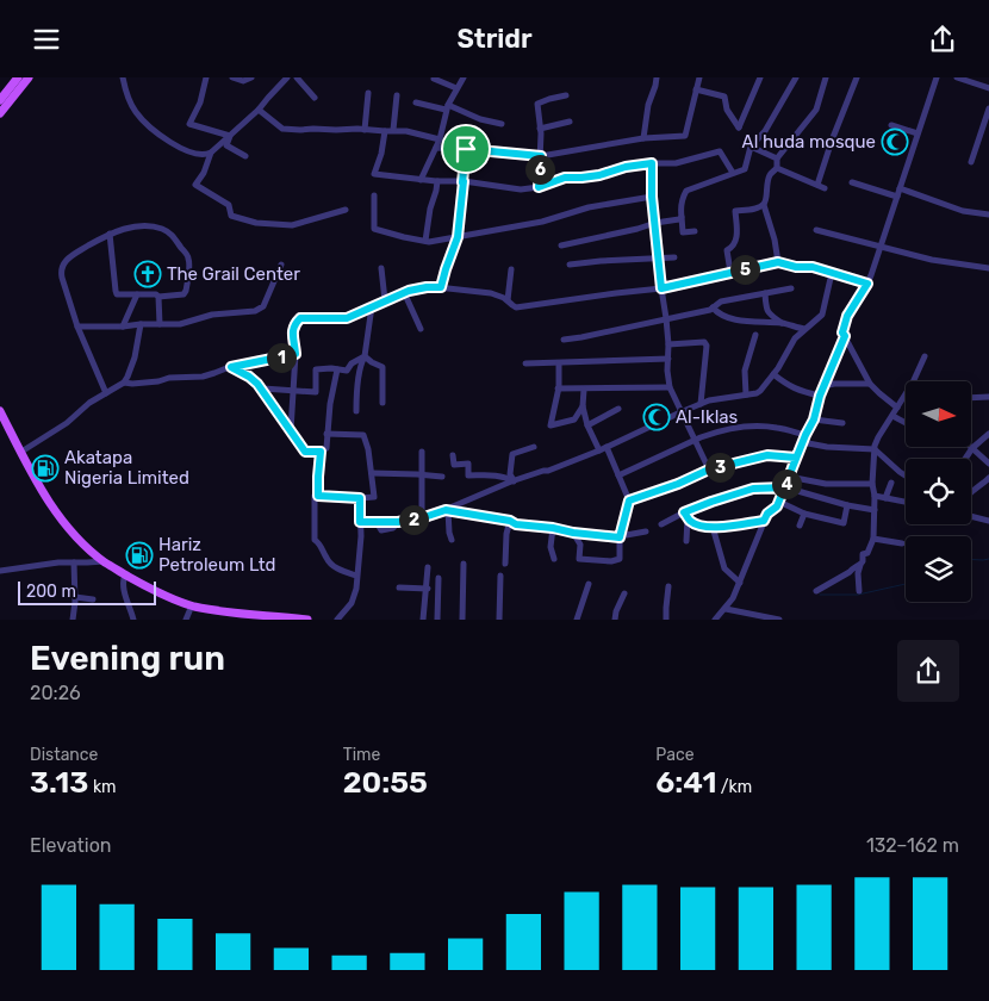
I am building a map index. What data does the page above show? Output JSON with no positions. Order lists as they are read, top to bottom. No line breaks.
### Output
{"places":{"mosque":["Al huda mosque","Al-Iklas"],"church":["The Grail Center"],"fuel station":["Akatapa Nigeria Limited","Hariz Petroleum Ltd"]},"scale_bar":"200 m","north":"right","page":{"header":"Stridr","pins":["6","5","1","3","4","2"],"scale":"200 m","heading":["Evening run","20:26"],"stats":[["Distance","3.13 km"],["Time","20:55"],["Pace","6:41 /km"]],"chart":["Elevation","132–162 m"]}}
